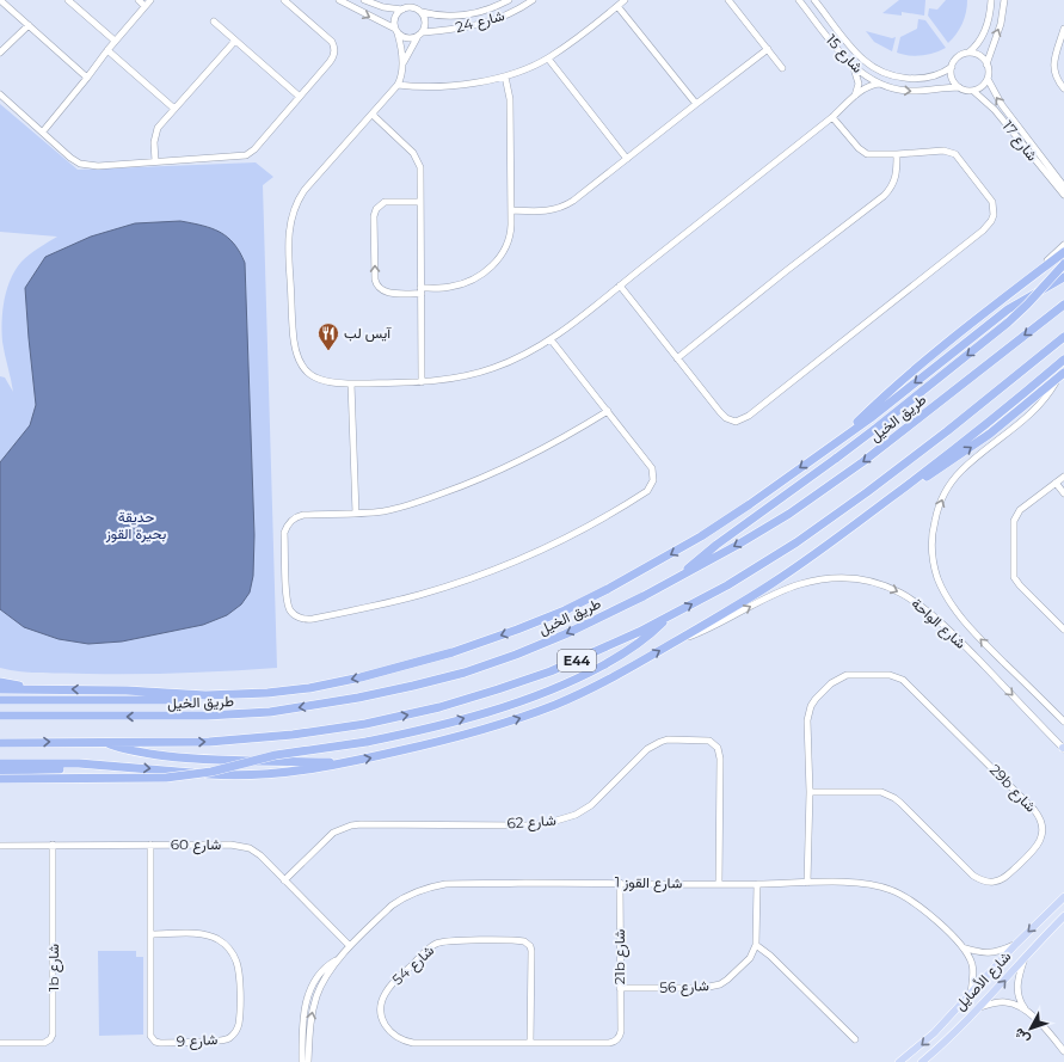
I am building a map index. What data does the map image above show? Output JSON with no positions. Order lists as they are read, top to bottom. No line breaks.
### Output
{"streets":{"highway":["طريق الخيل","E44"],"main road":["شارع الأصايل"],"street":["شارع 24","شارع 15","17 شارع","شارع الواحة","29b شارع","شارع 62","شارع 60","شارع القوز 1","21b شارع","شارع 54","1b شارع","شارع 56","شارع 9"]},"crossings":[["شارع 15","17 شارع"],["29b شارع","شارع القوز 1"],["شارع 62","شارع 60"],["شارع 62","شارع القوز 1"],["شارع 60","شارع القوز 1"],["شارع 60","1b شارع"],["شارع 60","شارع 9"],["شارع القوز 1","21b شارع"],["شارع القوز 1","شارع الأصايل"],["21b شارع","شارع 54"],["21b شارع","شارع 56"]],"parks":["حديقة بحيرة القوز"],"places":{"restaurant":["آيس لب"]},"north":"bottom left"}
